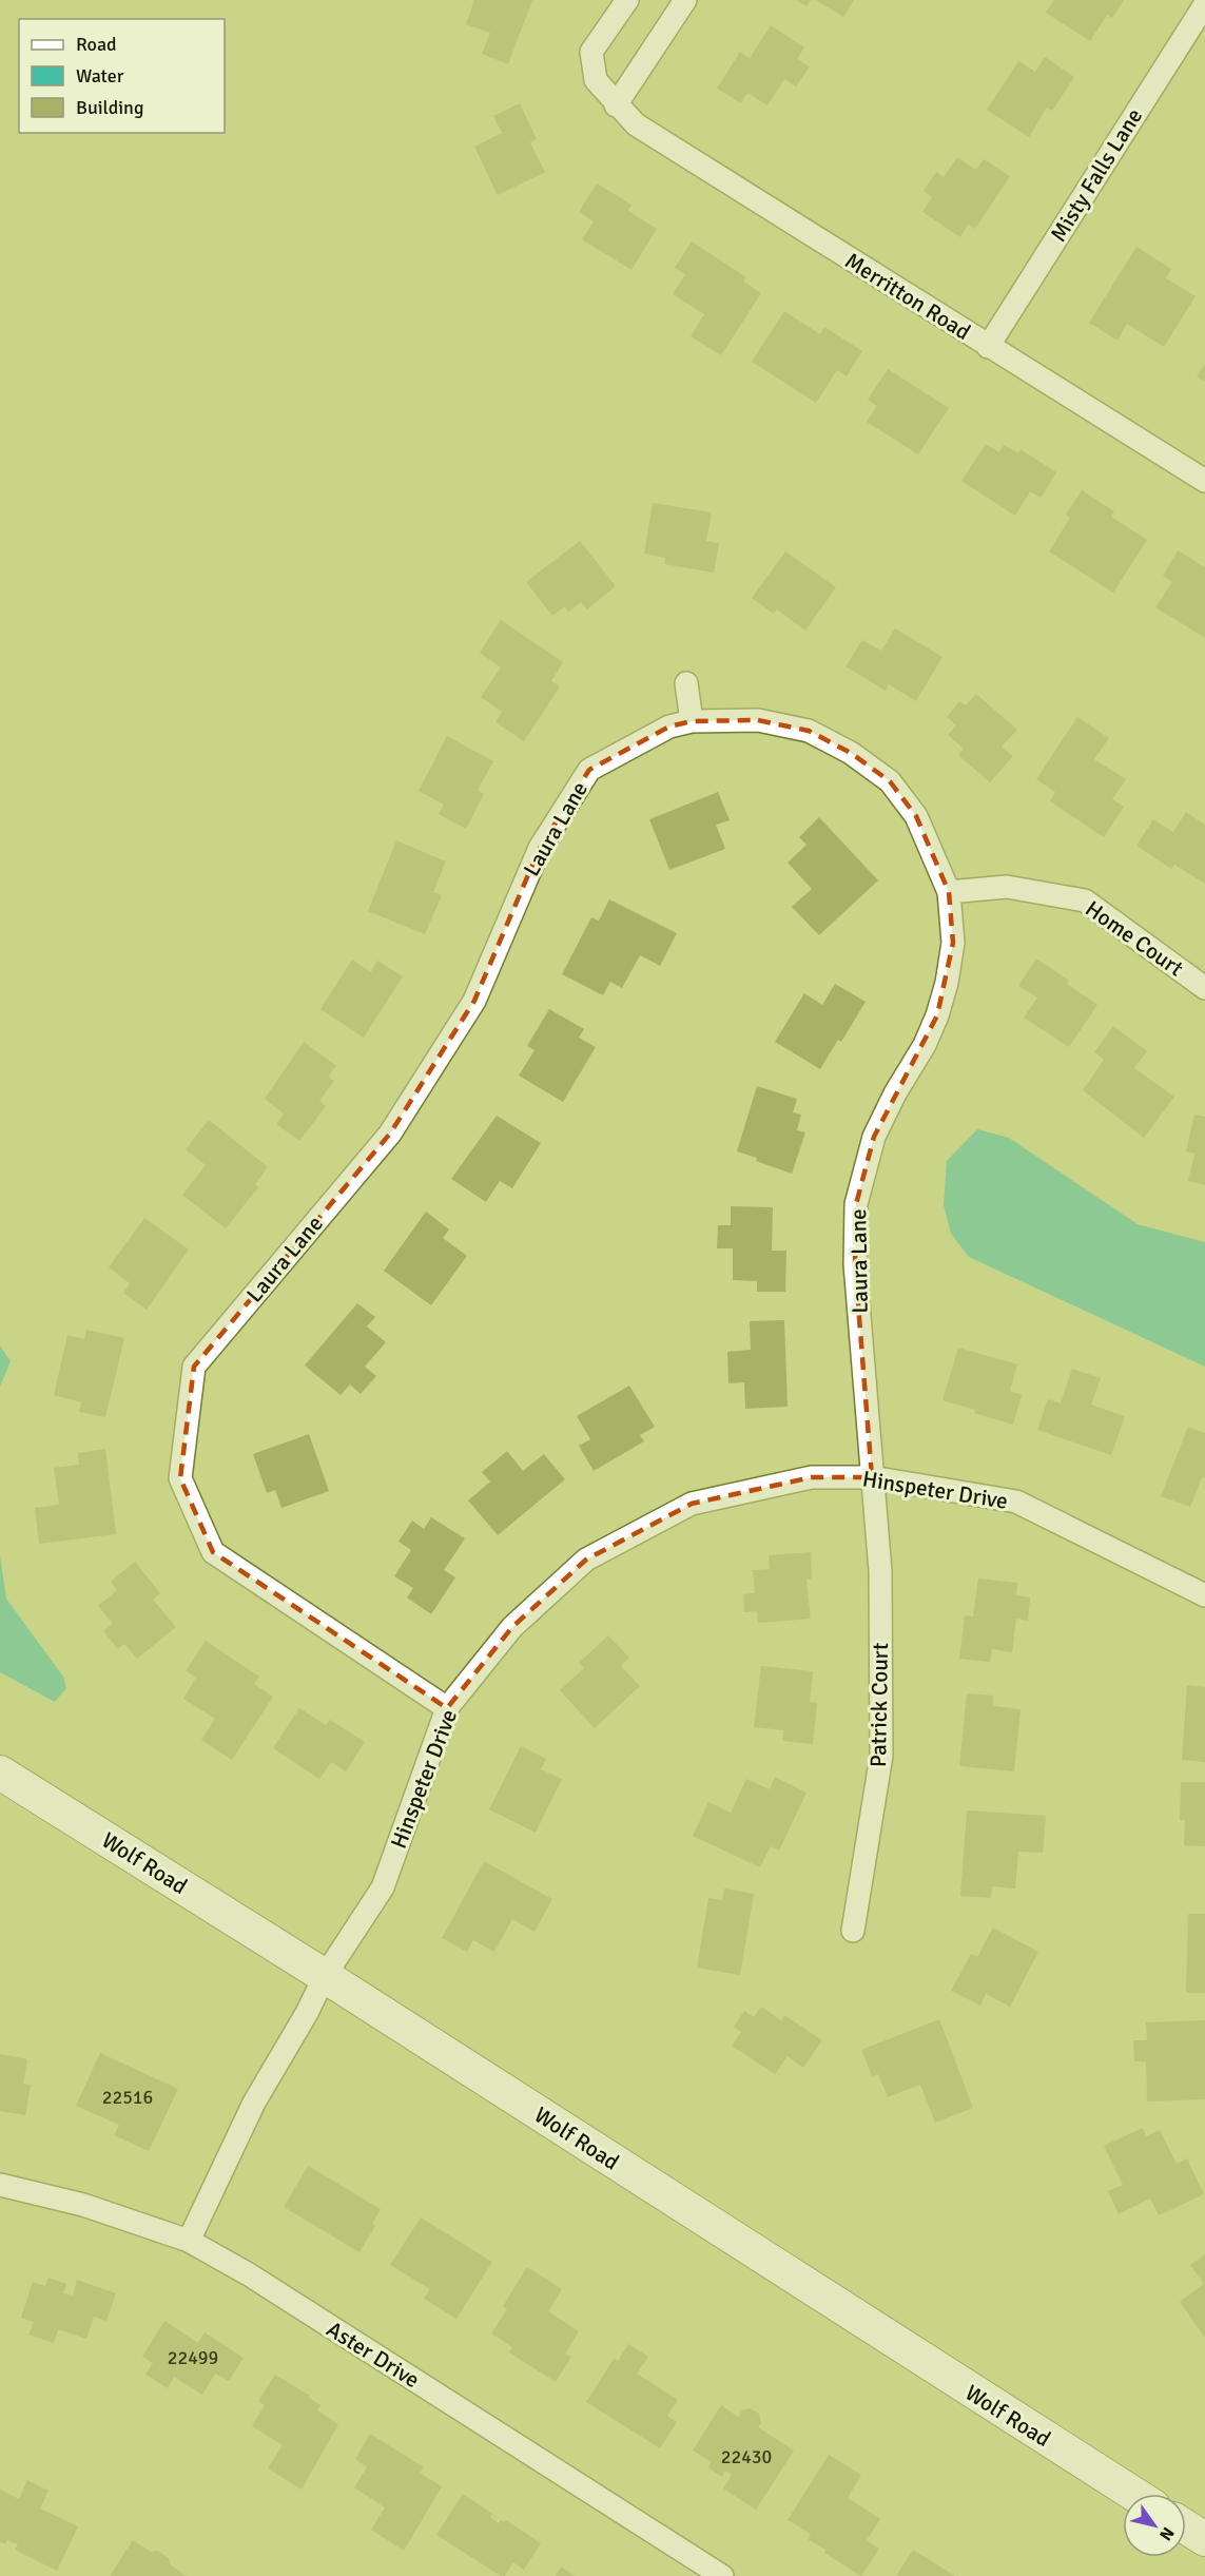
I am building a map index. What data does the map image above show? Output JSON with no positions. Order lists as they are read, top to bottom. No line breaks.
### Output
{"streets":{"main road":["Wolf Road"],"street":["Misty Falls Lane","Merritton Road","Laura Lane","Home Court","Hinspeter Drive","Patrick Court","Aster Drive"]},"crossings":[["Misty Falls Lane","Merritton Road"],["Laura Lane","Home Court"],["Laura Lane","Hinspeter Drive"],["Laura Lane","Patrick Court"],["Hinspeter Drive","Patrick Court"],["Hinspeter Drive","Wolf Road"],["Hinspeter Drive","Aster Drive"]],"house_numbers":["22516","22499","22430"],"legend":["Road","Water","Building"],"north":"bottom right"}
